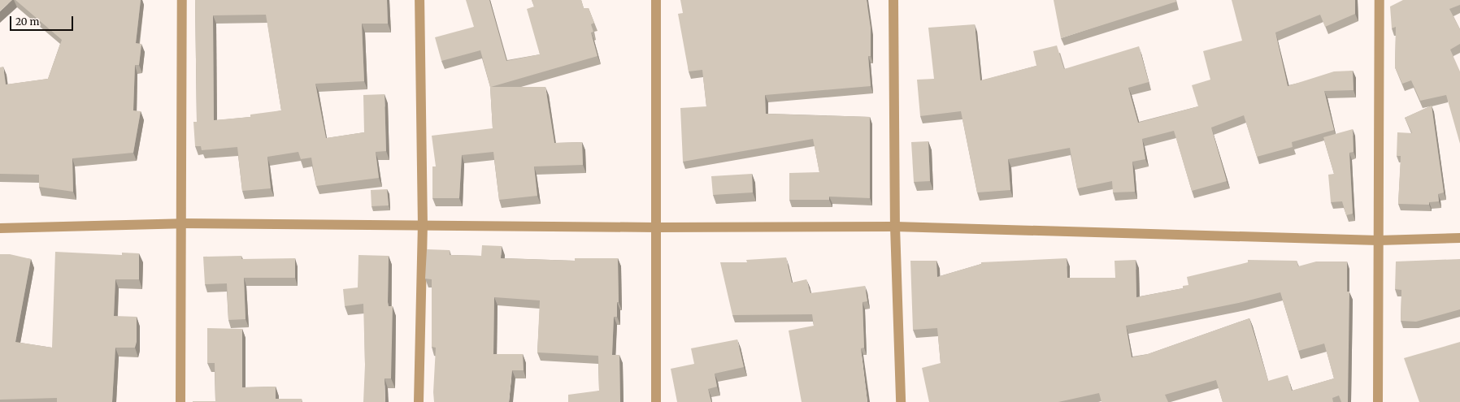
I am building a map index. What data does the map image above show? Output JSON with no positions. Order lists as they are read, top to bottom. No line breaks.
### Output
{"scale_bar":"20 m"}
